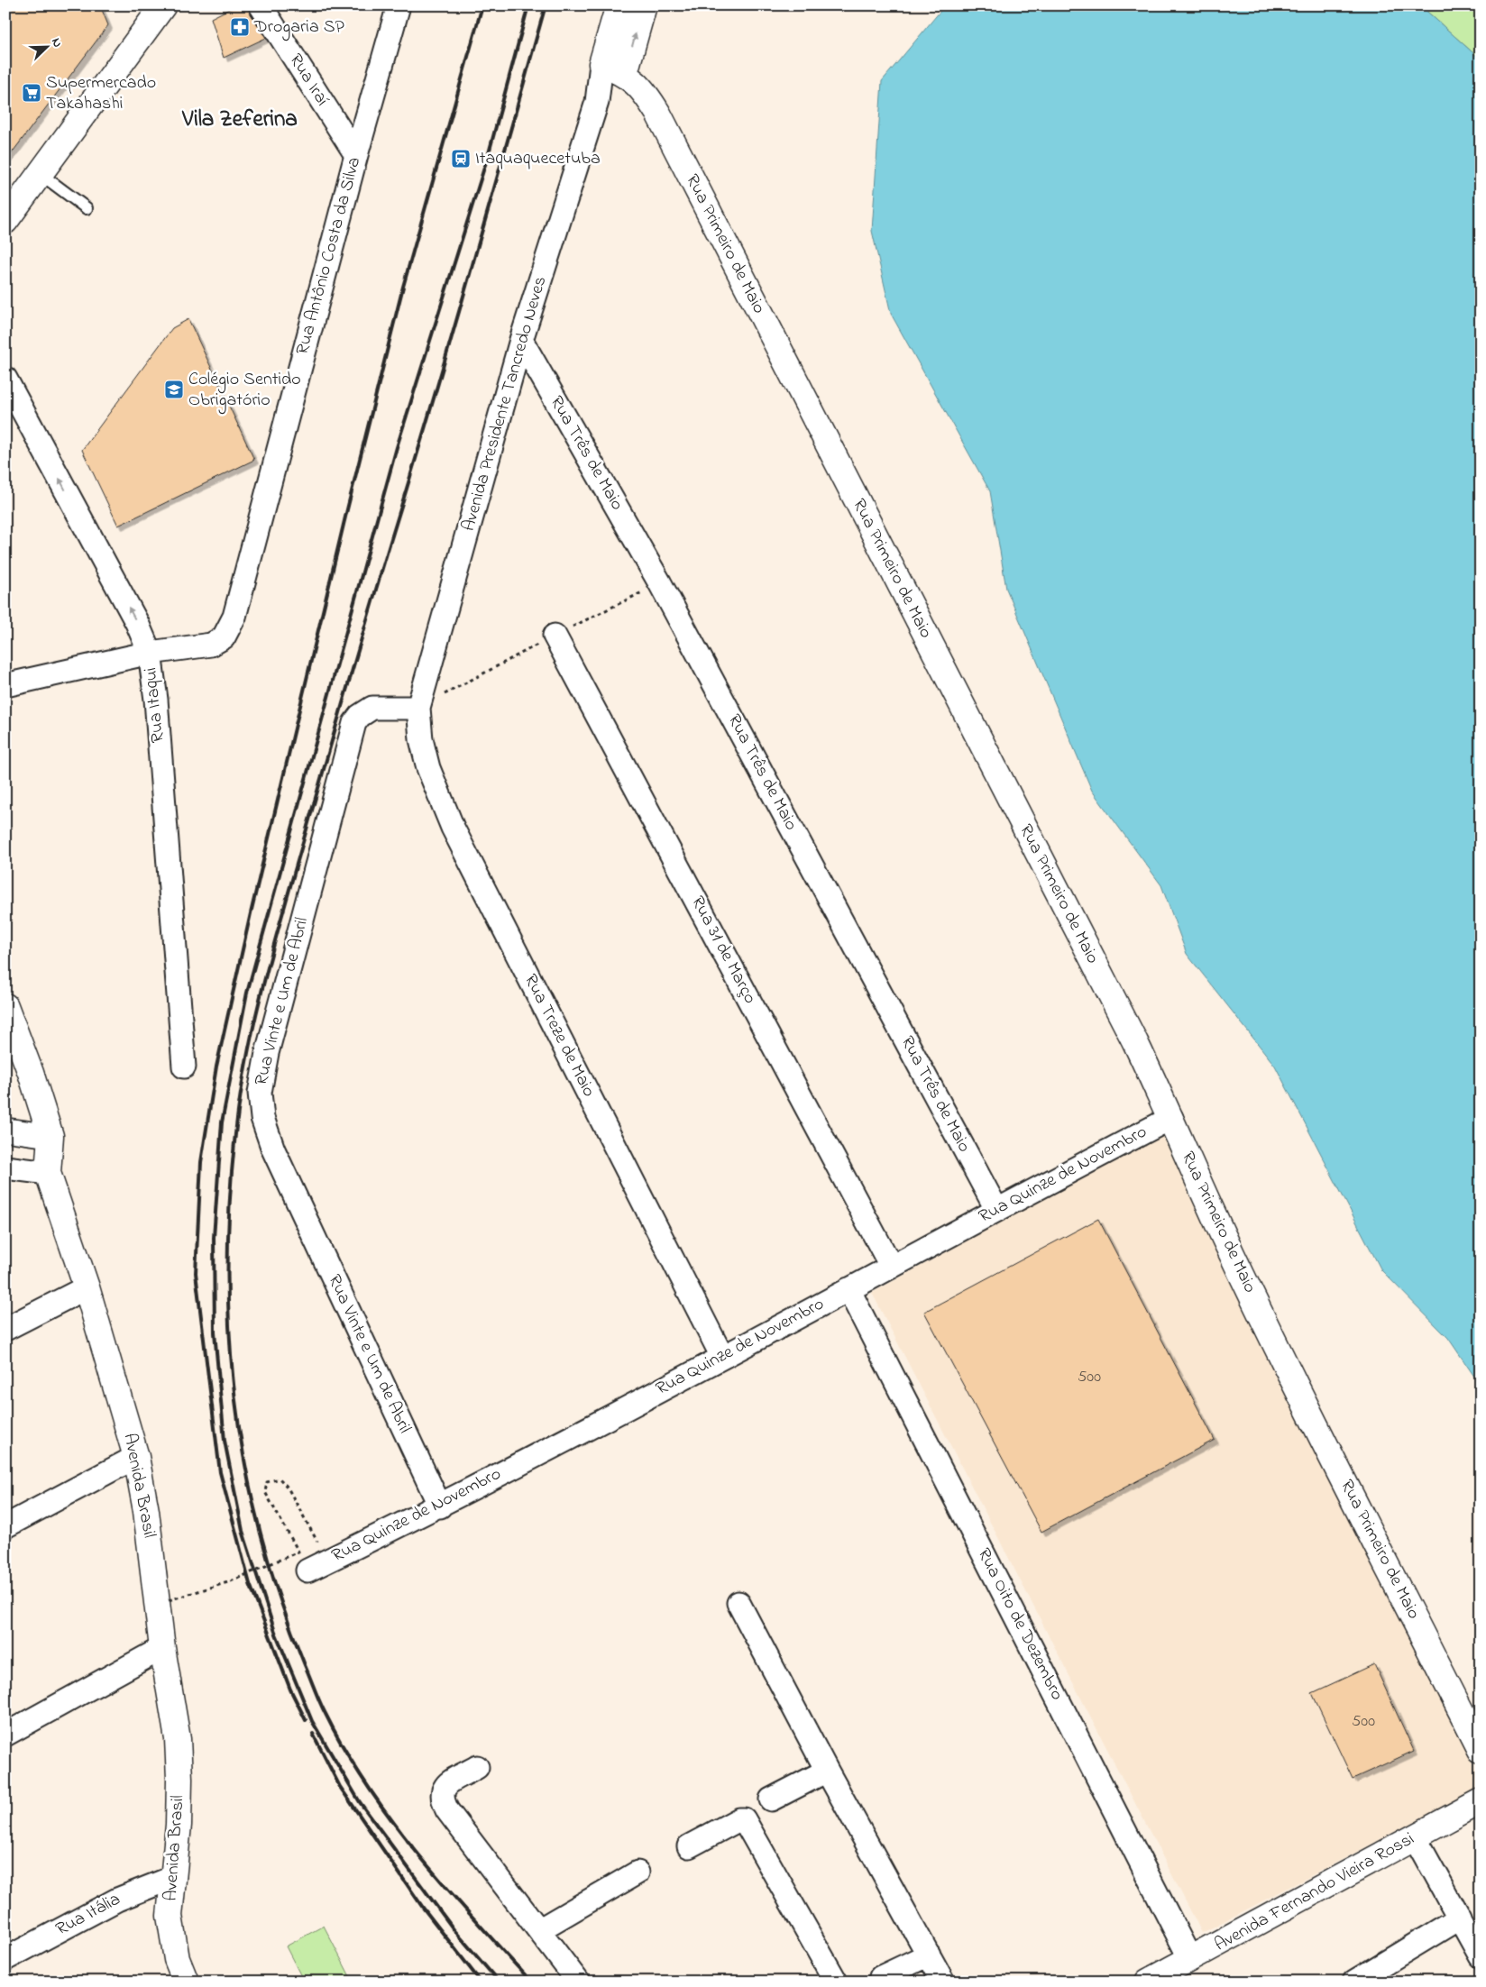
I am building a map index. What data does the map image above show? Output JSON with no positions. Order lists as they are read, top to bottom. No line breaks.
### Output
{"streets":{"main road":["Rua Primeiro de Maio","Avenida Presidente Tancredo Neves","Avenida Brasil","Avenida Fernando Vieira Rossi"],"street":["Rua Iraí","Rua Antônio Costa da Silva","Rua Três de Maio","Rua Itaqui","Rua 31 de Março","Rua Vinte e Um de Abril","Rua Treze de Maio","Rua Quinze de Novembro","Rua Oito de Dezembro","Rua Itália"]},"crossings":[["Rua Iraí","Rua Antônio Costa da Silva"],["Rua Primeiro de Maio","Avenida Presidente Tancredo Neves"],["Rua Primeiro de Maio","Rua Quinze de Novembro"],["Rua Antônio Costa da Silva","Rua Itaqui"],["Avenida Presidente Tancredo Neves","Rua Três de Maio"],["Avenida Presidente Tancredo Neves","Rua Vinte e Um de Abril"],["Avenida Presidente Tancredo Neves","Rua Treze de Maio"],["Rua Três de Maio","Rua Quinze de Novembro"],["Rua 31 de Março","Rua Quinze de Novembro"],["Rua Vinte e Um de Abril","Rua Treze de Maio"],["Rua Vinte e Um de Abril","Rua Quinze de Novembro"],["Rua Treze de Maio","Rua Quinze de Novembro"],["Rua Quinze de Novembro","Rua Oito de Dezembro"],["Avenida Brasil","Rua Itália"],["Rua Oito de Dezembro","Avenida Fernando Vieira Rossi"]],"one_way":["Rua Itaqui"],"districts":["Vila Zeferina"],"places":{"pharmacy":["Drogaria SP"],"supermarket":["Supermercado Takahashi"],"station":["Itaquaquecetuba"],"school or university":["Colégio Sentido Obrigatório"]},"house_numbers":["500","500"],"north":"top right"}
